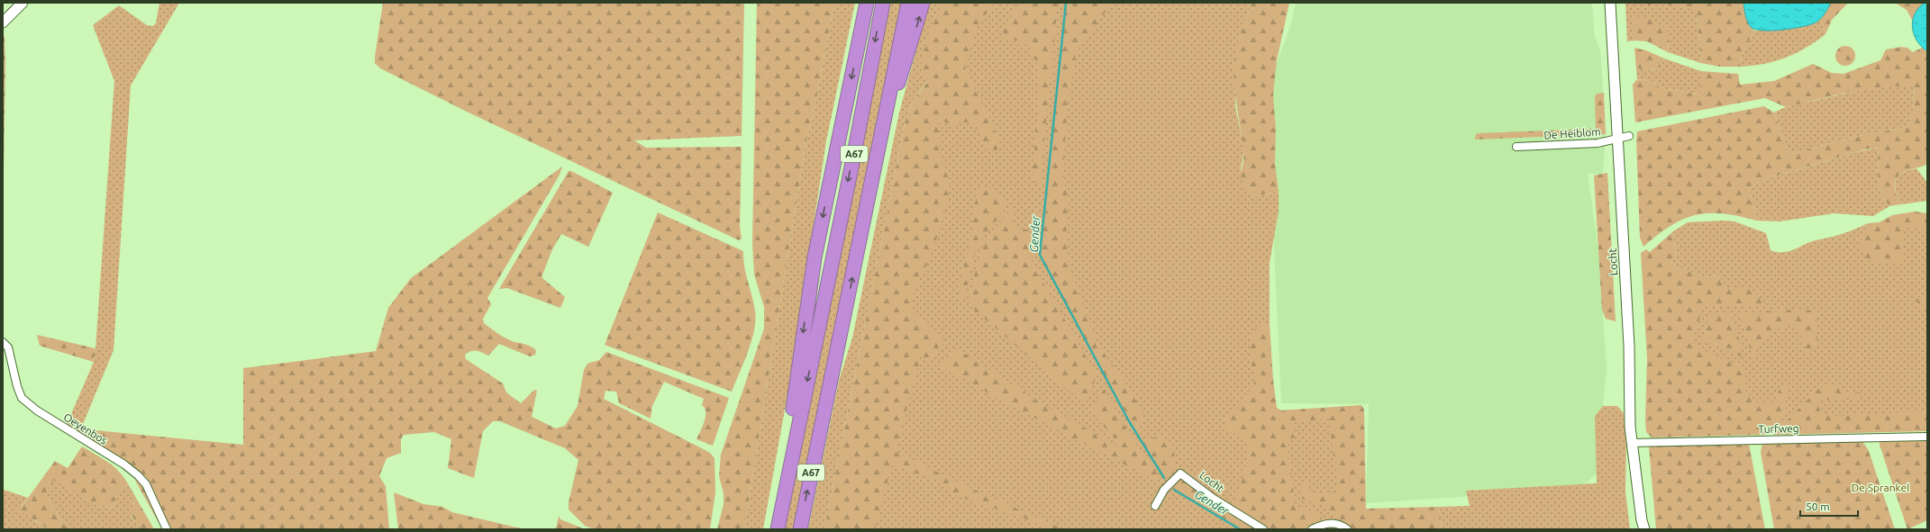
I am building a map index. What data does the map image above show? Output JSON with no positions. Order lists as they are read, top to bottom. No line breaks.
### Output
{"streets":{"highway":["A67"],"street":["De Heiblom","Locht","Oeyenbos","Turfweg"]},"crossings":[["De Heiblom","Locht"],["Locht","Turfweg"]],"water":["Gender"],"parks":["De Sprankel"],"scale_bar":"50 m"}
